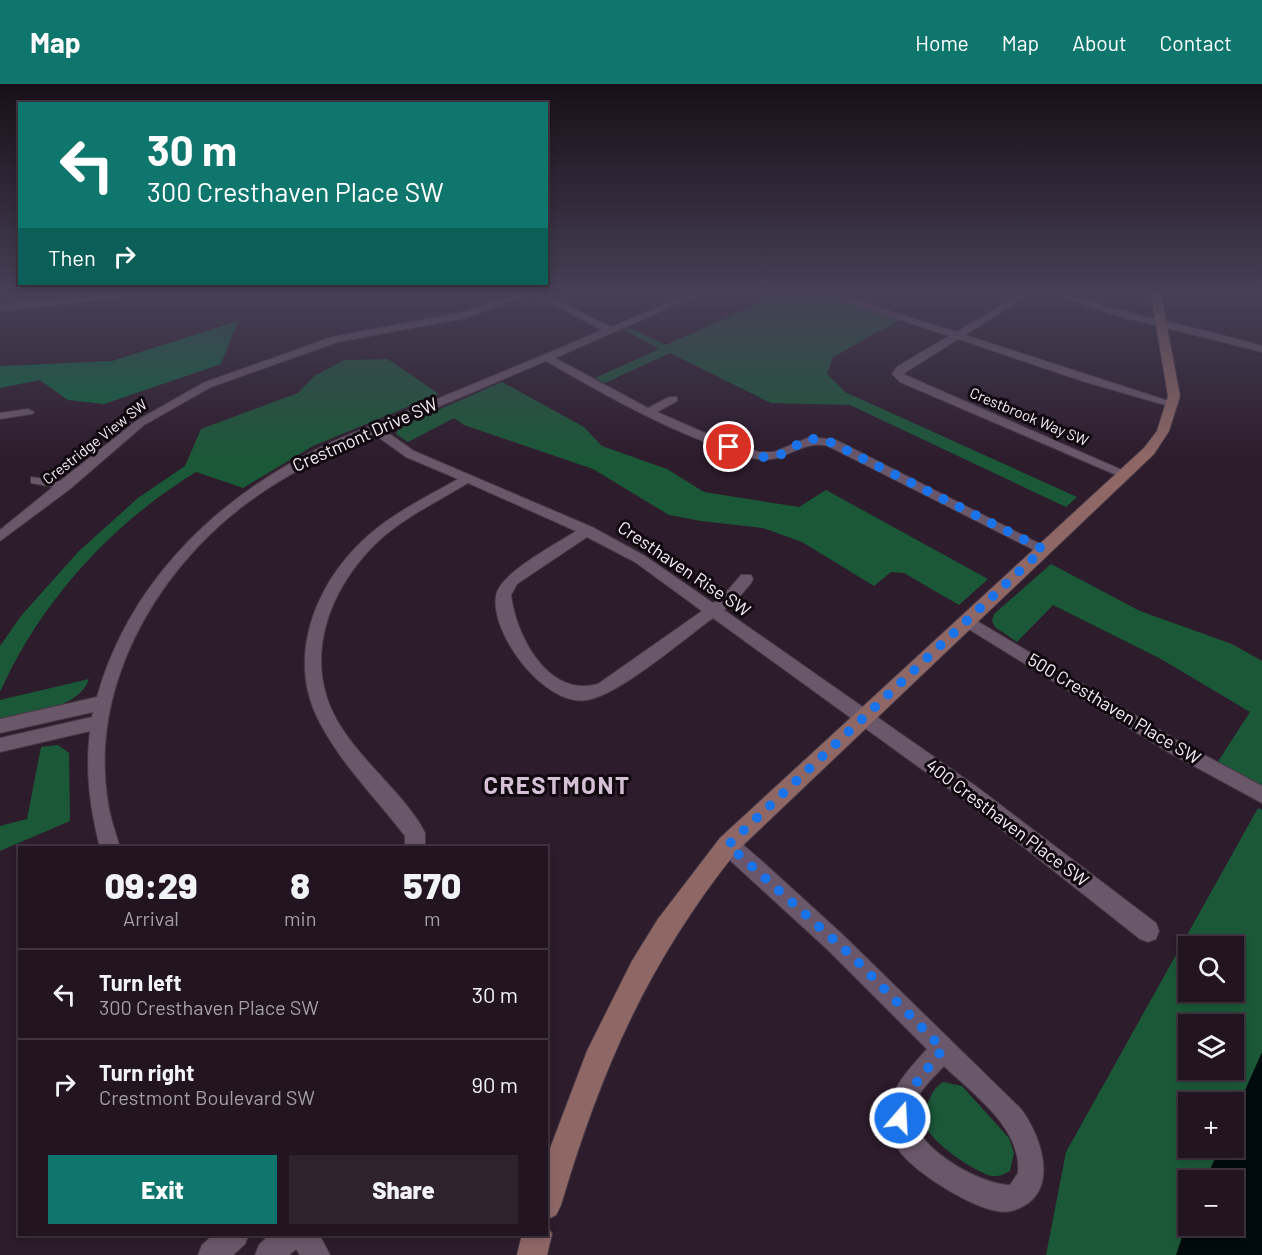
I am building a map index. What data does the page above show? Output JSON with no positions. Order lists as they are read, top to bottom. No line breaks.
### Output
{"streets":{"street":["Crestbrook Way SW","Crestmont Drive SW","Crestridge View SW","Cresthaven Rise SW","500 Cresthaven Place SW","400 Cresthaven Place SW"]},"crossings":[["Crestmont Drive SW","Cresthaven Rise SW"],["Cresthaven Rise SW","400 Cresthaven Place SW"]],"districts":["CRESTMONT"],"page":{"header":"Map","nav":["Home","Map","About","Contact"],"turn":["30 m","300 Cresthaven Place SW"],"then":"Then","eta":["09:29","Arrival","8","min","570","m"],"map_buttons":["+","−"],"list":[{"name":"Turn left","note":"300 Cresthaven Place SW","value":"30 m"},{"name":"Turn right","note":"Crestmont Boulevard SW","value":"90 m"}],"buttons":["Exit","Share"]}}
